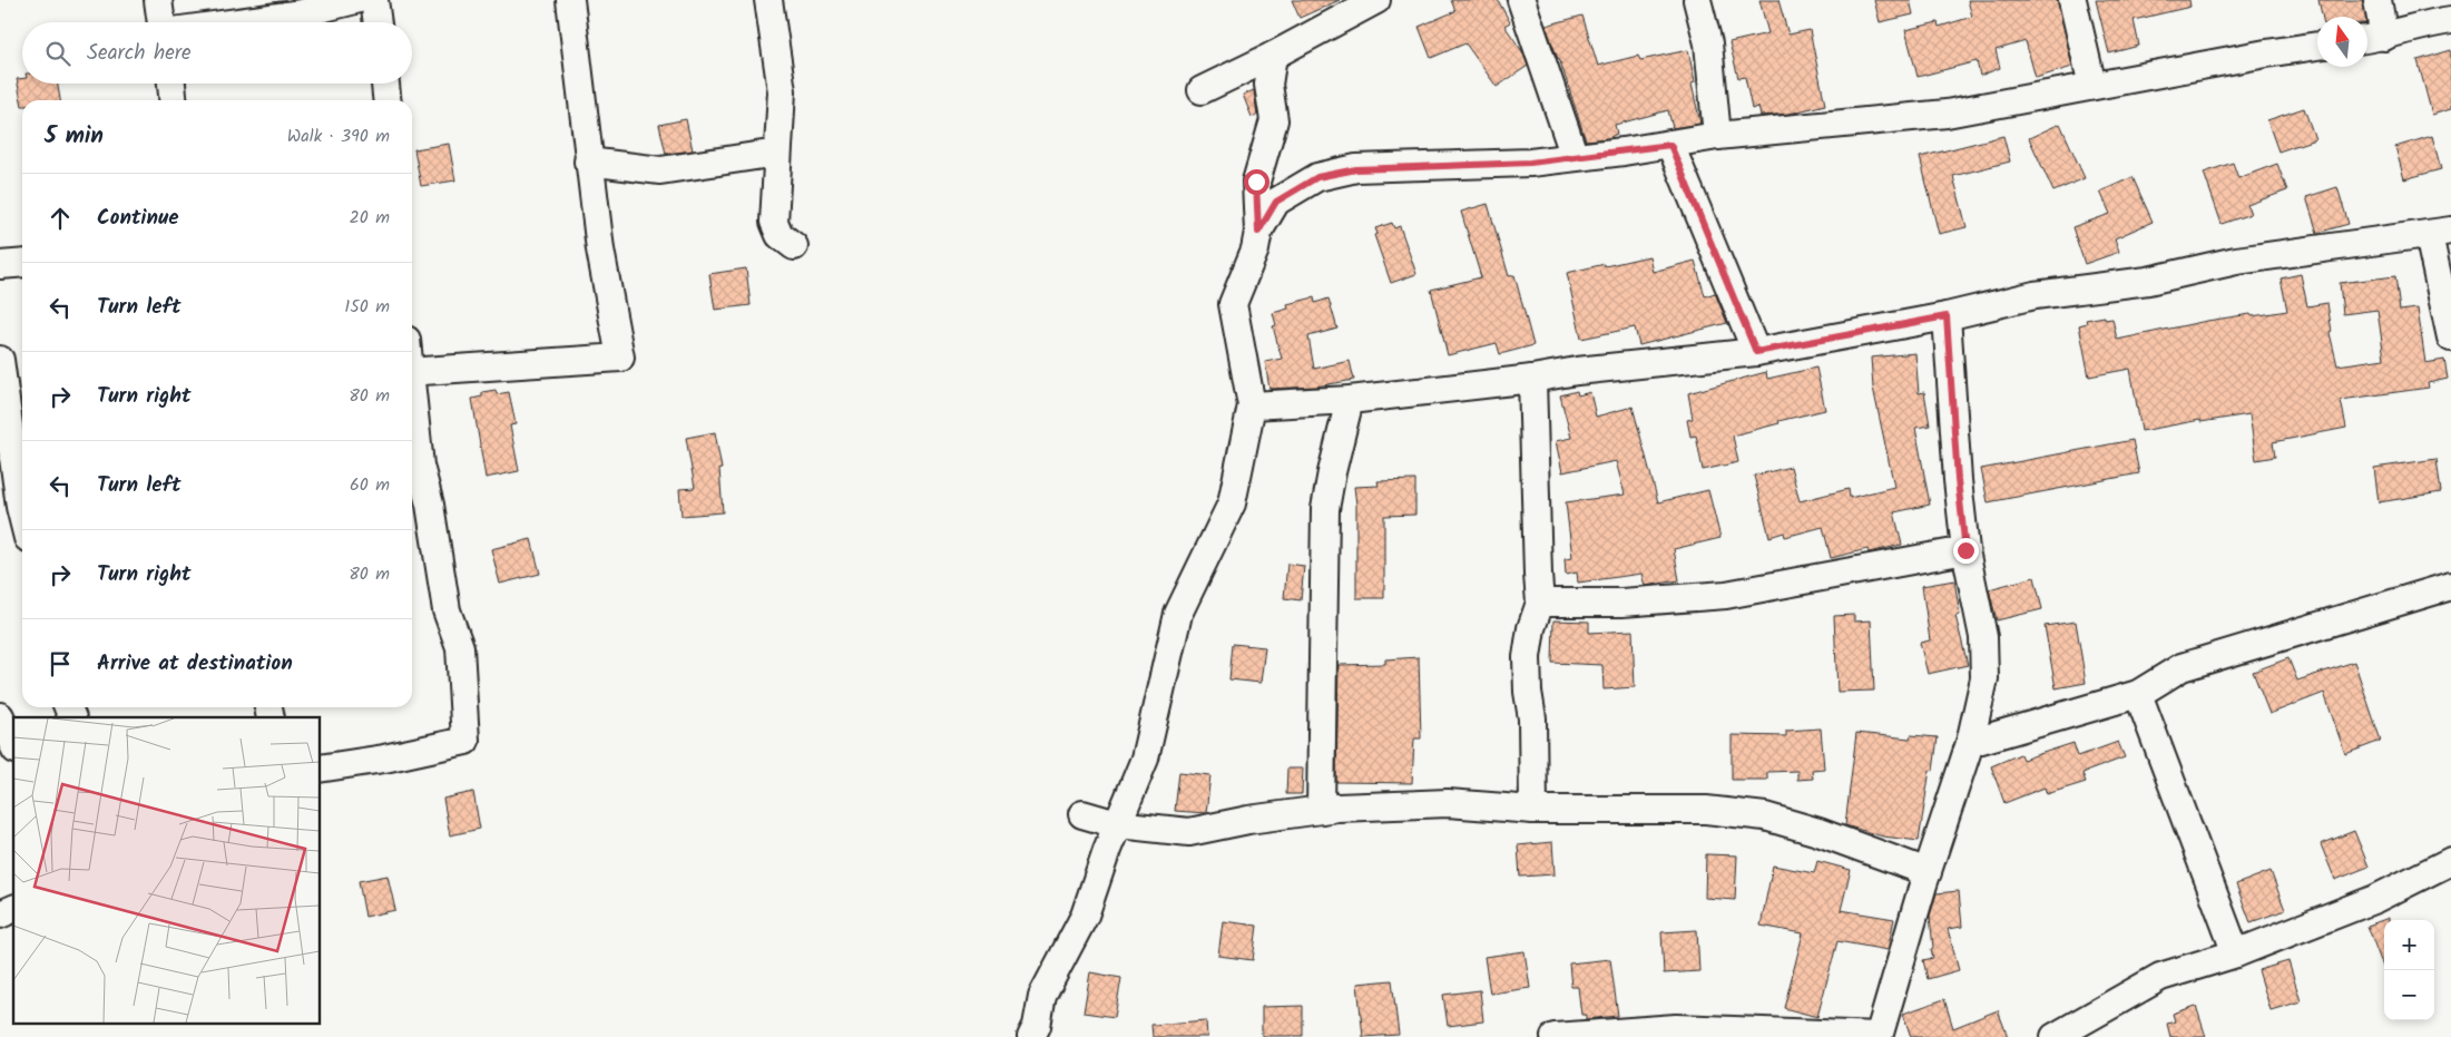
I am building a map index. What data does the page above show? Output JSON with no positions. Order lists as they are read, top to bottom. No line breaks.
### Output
{"north":"top","page":{"search":"Search here","heading":["5 min","Walk · 390 m"],"list":[["Continue","20 m"],["Turn left","150 m"],["Turn right","80 m"],["Turn left","60 m"],["Turn right","80 m"],"Arrive at destination"],"map_buttons":["+","−"]}}
